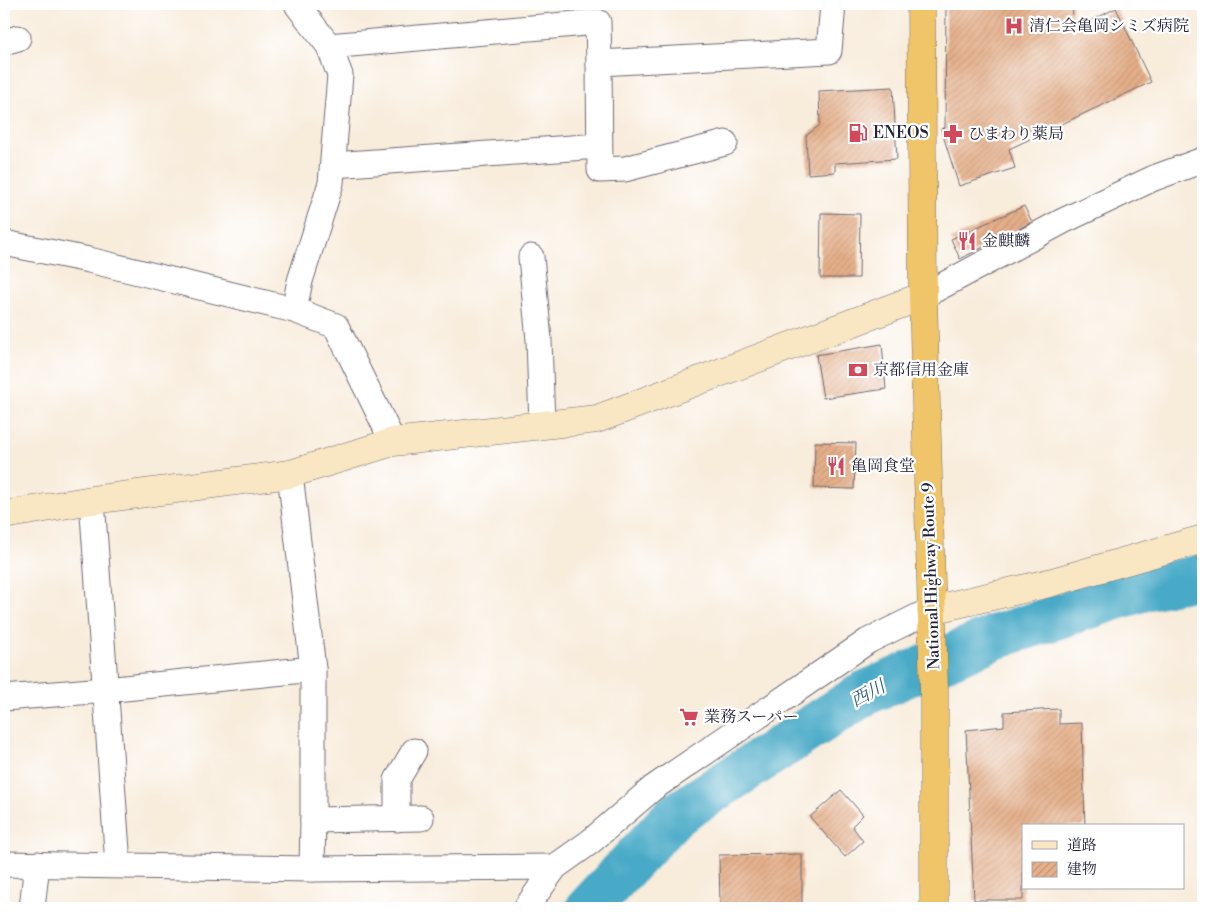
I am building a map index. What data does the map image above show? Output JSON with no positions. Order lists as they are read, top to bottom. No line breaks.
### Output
{"streets":{"highway":["National Highway Route 9"]},"water":["西川"],"places":{"hospital":["清仁会亀岡シミズ病院"],"fuel station":["ENEOS"],"pharmacy":["ひまわり薬局"],"restaurant":["金麒麟","亀岡食堂"],"bank":["京都信用金庫"],"supermarket":["業務スーパー"]},"legend":["道路","建物"]}
